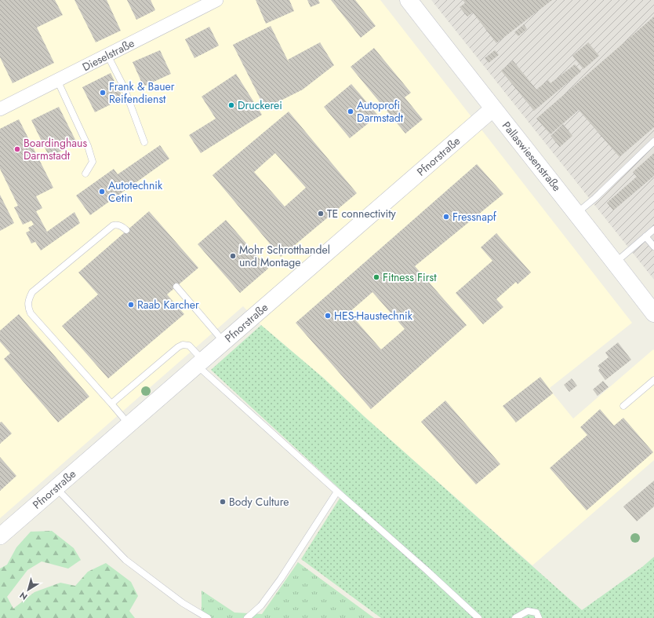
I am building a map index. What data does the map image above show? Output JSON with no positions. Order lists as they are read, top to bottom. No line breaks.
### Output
{"streets":{"main road":["Pallaswiesenstraße"],"street":["Dieselstraße","Pfnorstraße"]},"crossings":[["Pfnorstraße","Pallaswiesenstraße"]],"places":["Frank & Bauer Reifendienst","Druckerei","Autoprofi Darmstadt","Boardinghaus Darmstadt","Autotechnik Cetin","TE connectivity","Fressnapf","Mohr Schrotthandel und Montage","Fitness First","Raab Karcher","HES-Haustechnik","Body Culture"],"north":"bottom left"}
